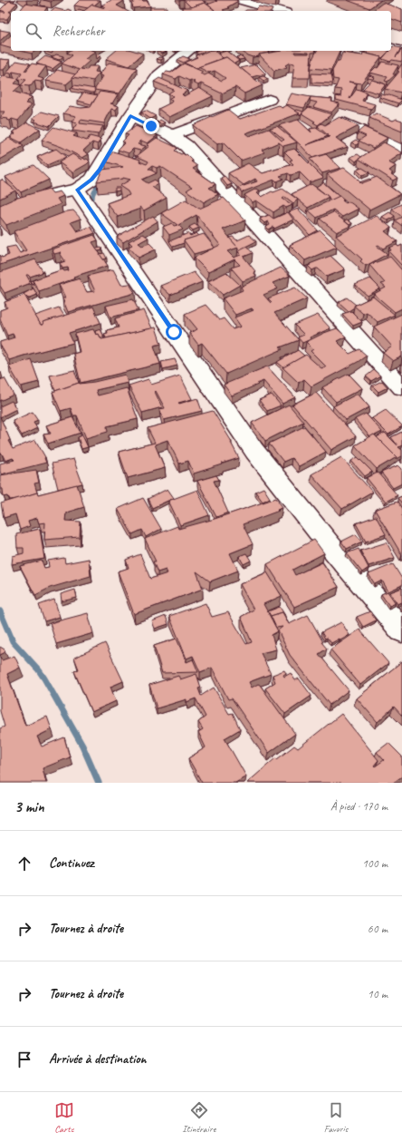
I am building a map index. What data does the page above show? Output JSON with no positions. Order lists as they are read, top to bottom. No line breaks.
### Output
{"page":{"search":"Rechercher","heading":["3 min","À pied · 170 m"],"list":[["Continuez","100 m"],["Tournez à droite","60 m"],["Tournez à droite","10 m"],"Arrivée à destination"],"nav":["Carte","Itinéraire","Favoris"]}}
